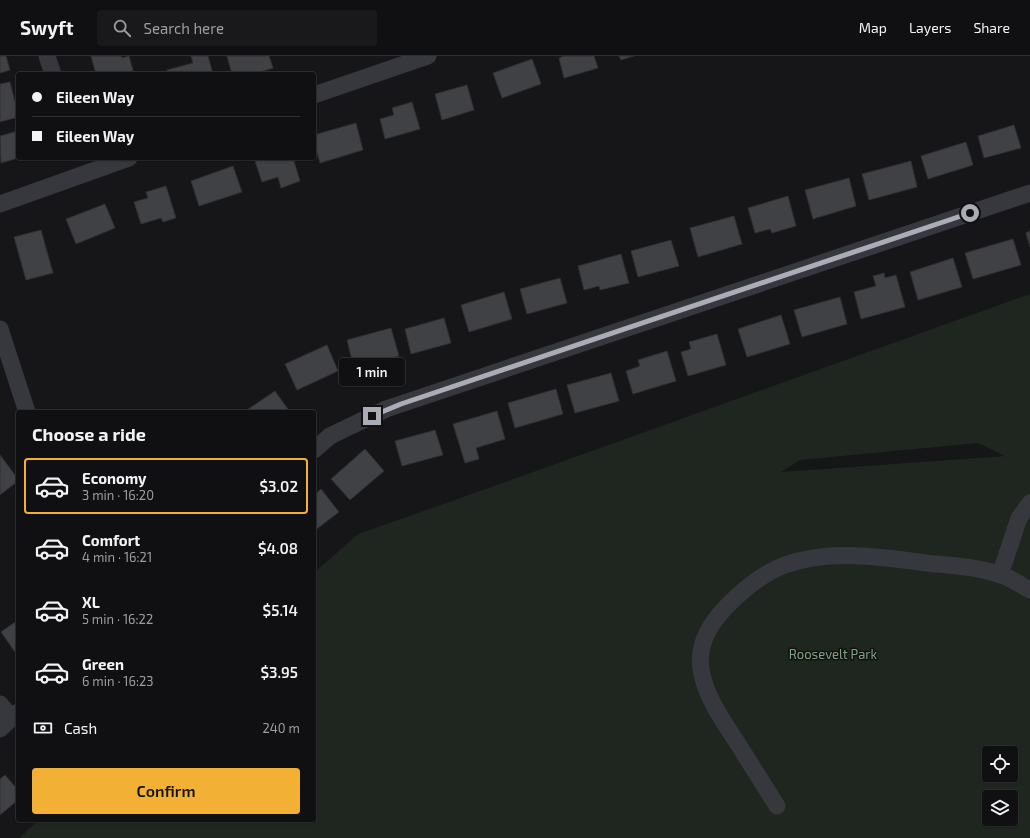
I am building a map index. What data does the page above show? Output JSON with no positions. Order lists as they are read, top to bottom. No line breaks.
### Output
{"parks":["Roosevelt Park"],"page":{"header":"Swyft","search":"Search here","nav":["Map","Layers","Share"],"banner":["Eileen Way","Eileen Way"],"bubble":"1 min","heading":"Choose a ride","list":[{"name":"Economy","note":"3 min · 16:20","value":"$3.02"},{"name":"Comfort","note":"4 min · 16:21","value":"$4.08"},{"name":"XL","note":"5 min · 16:22","value":"$5.14"},{"name":"Green","note":"6 min · 16:23","value":"$3.95"}],"pay":["Cash","240 m"],"buttons":"Confirm"}}
